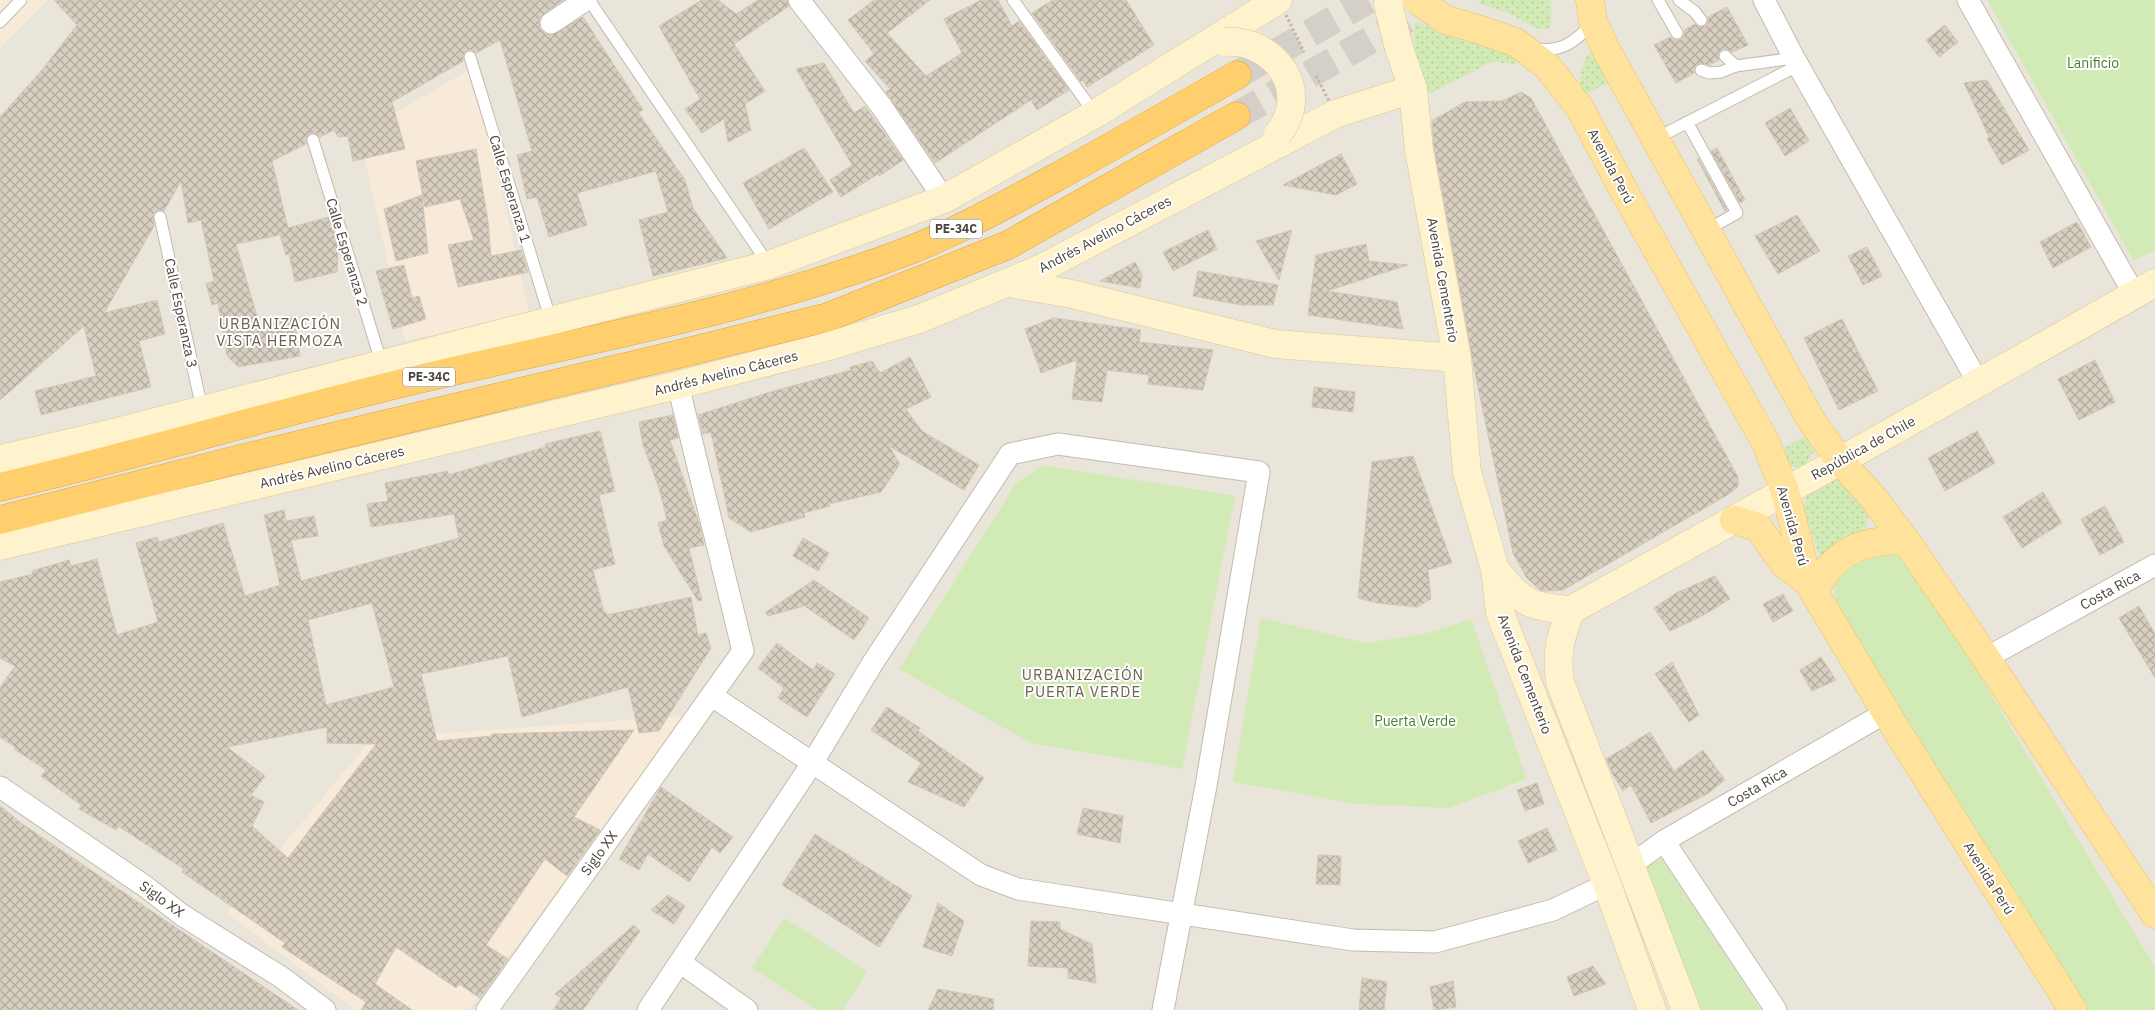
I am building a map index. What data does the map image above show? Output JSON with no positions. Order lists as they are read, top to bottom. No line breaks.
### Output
{"streets":{"highway":["PE-34C","Andrés Avelino Cáceres"],"main road":["Avenida Perú","Avenida Cementerio","República de Chile"],"street":["Costa Rica","Siglo XX"],"lane":["Calle Esperanza 1","Calle Esperanza 2","Calle Esperanza 3"]},"crossings":[["Avenida Perú","República de Chile"],["Avenida Perú","Costa Rica"],["Andrés Avelino Cáceres","Avenida Cementerio"],["Andrés Avelino Cáceres","Siglo XX"]],"districts":["URBANIZACIÓN VISTA HERMOZA","URBANIZACIÓN PUERTA VERDE"],"parks":["Lanificio","Puerta Verde"]}
